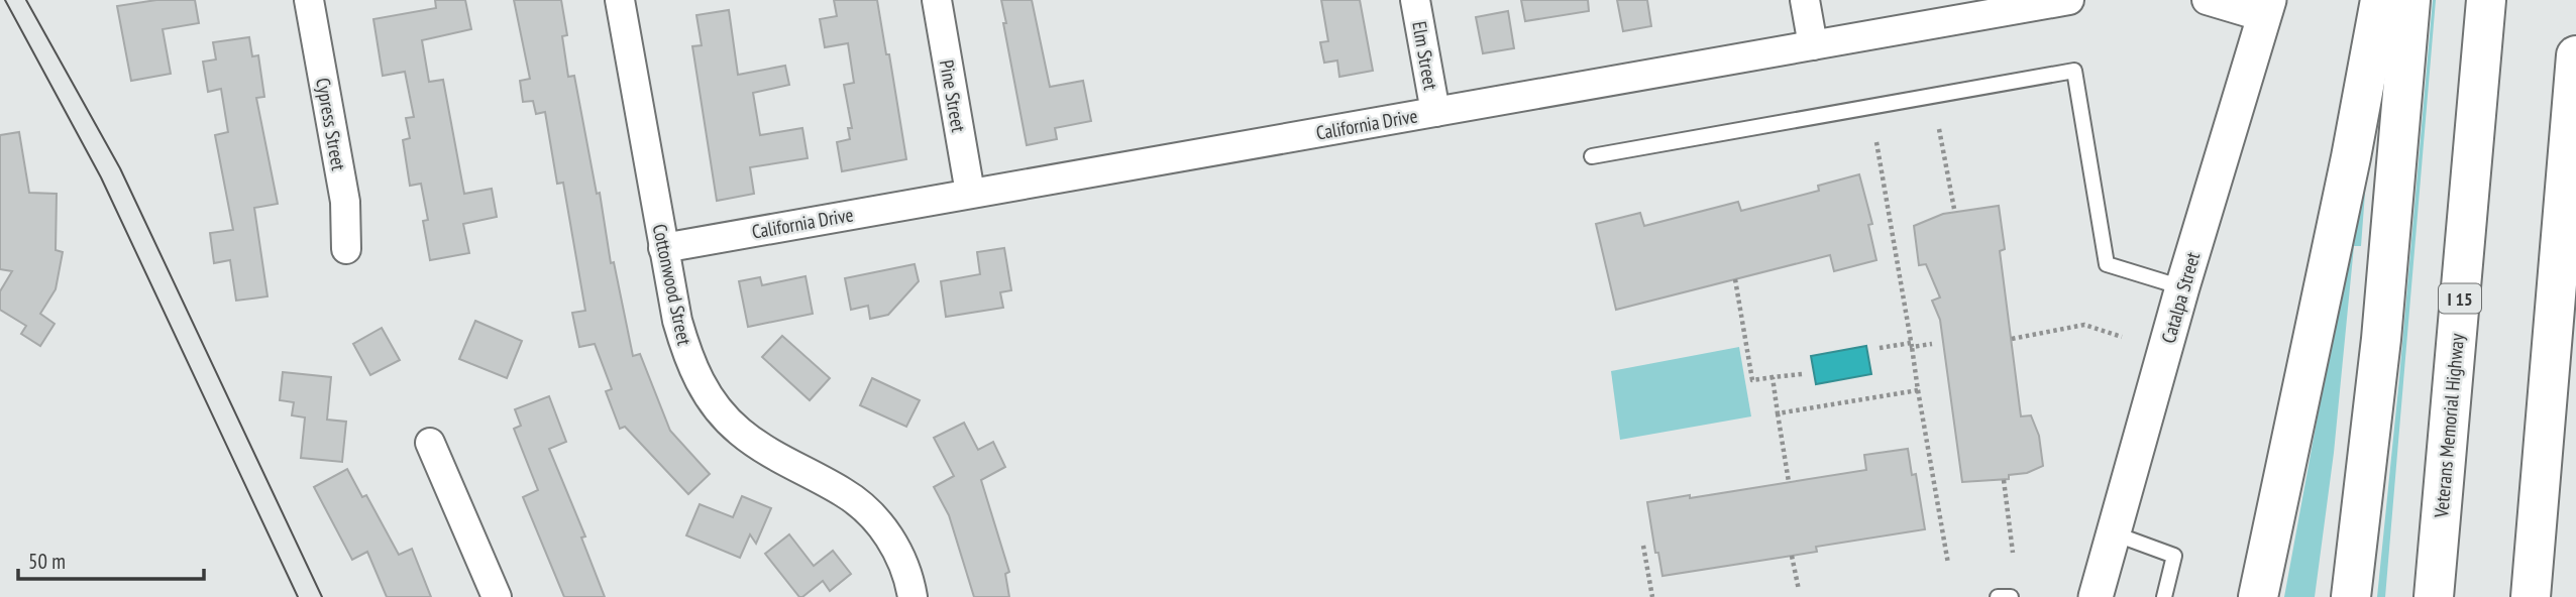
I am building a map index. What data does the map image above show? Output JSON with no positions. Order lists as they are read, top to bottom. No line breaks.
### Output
{"streets":{"highway":["I 15","Veterans Memorial Highway"],"street":["Elm Street","Pine Street","Cypress Street","California Drive","Cottonwood Street","Catalpa Street"]},"crossings":[["Elm Street","California Drive"],["Pine Street","California Drive"],["California Drive","Cottonwood Street"]],"scale_bar":"50 m"}
